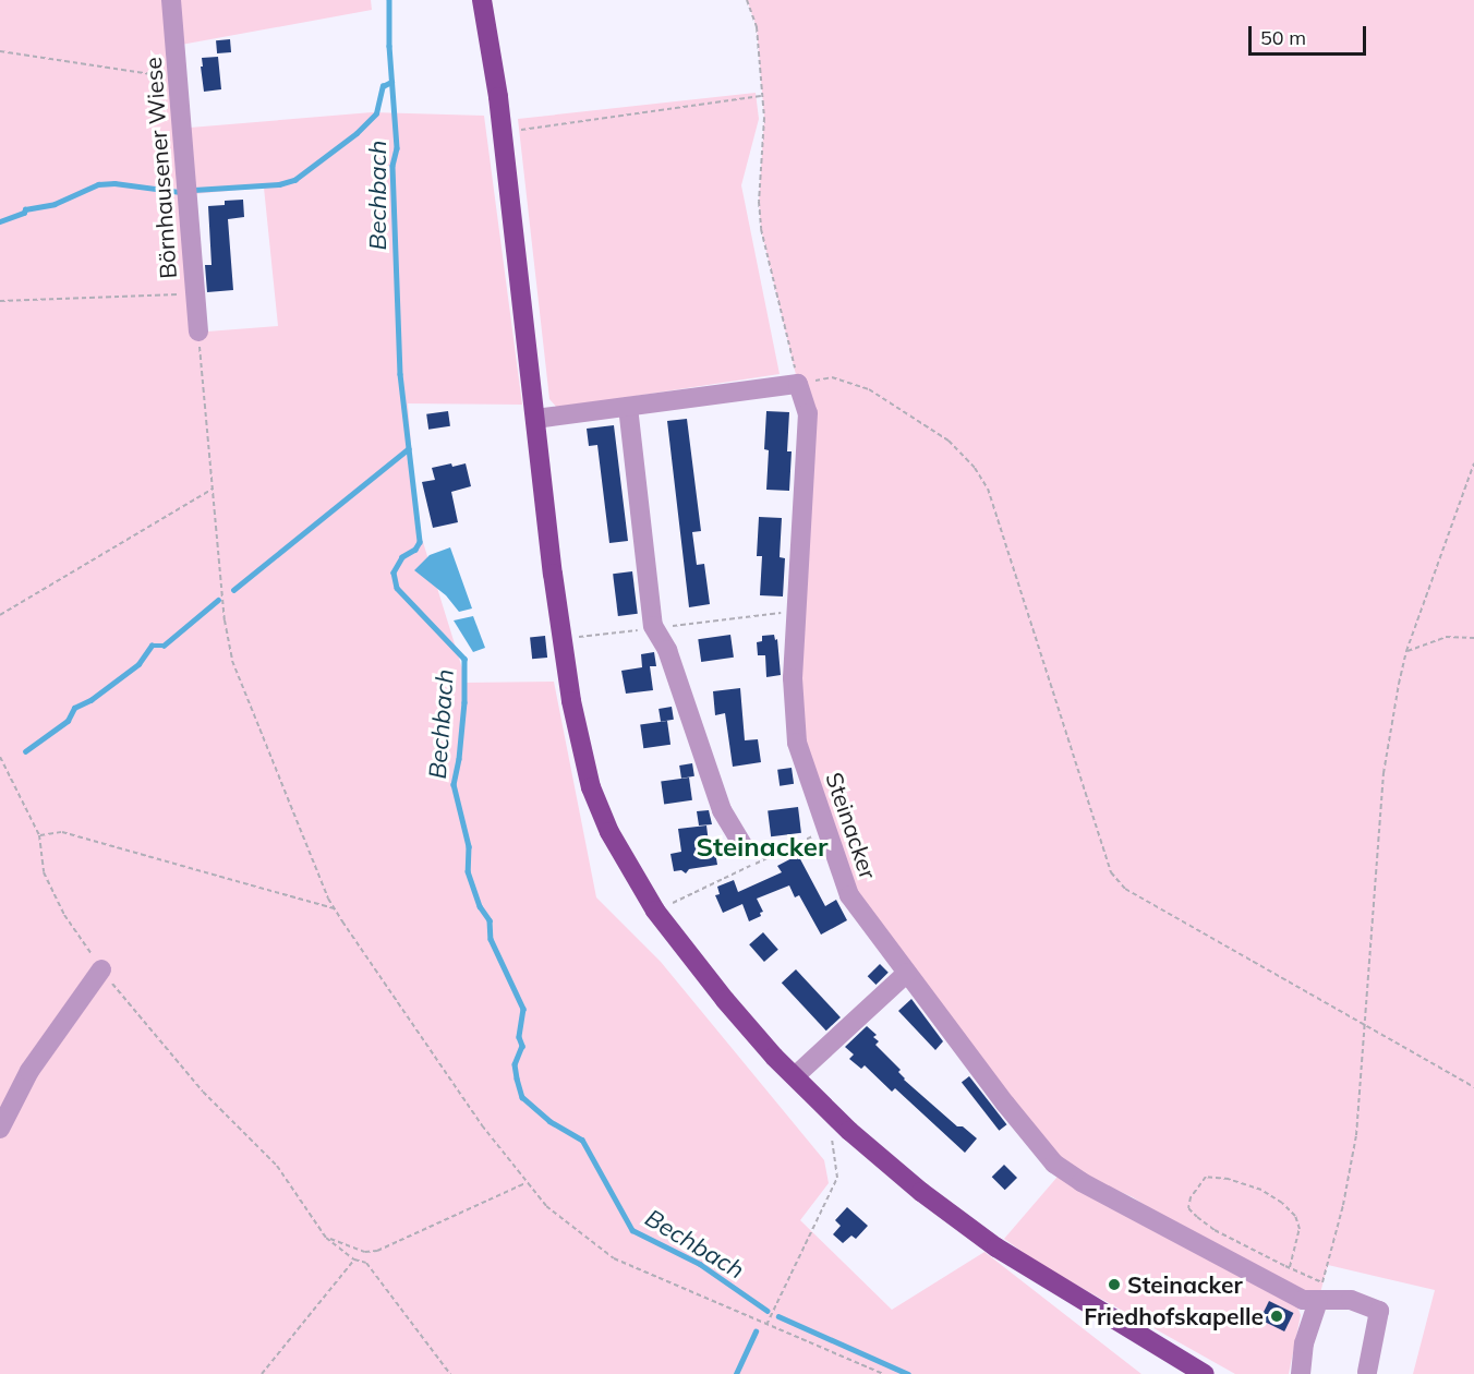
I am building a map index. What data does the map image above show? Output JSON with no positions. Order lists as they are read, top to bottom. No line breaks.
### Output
{"streets":{"street":["Börnhausener Wiese","Steinacker"]},"districts":["Steinacker"],"water":["Bechbach"],"places":["Steinacker","Friedhofskapelle"],"scale_bar":"50 m"}
